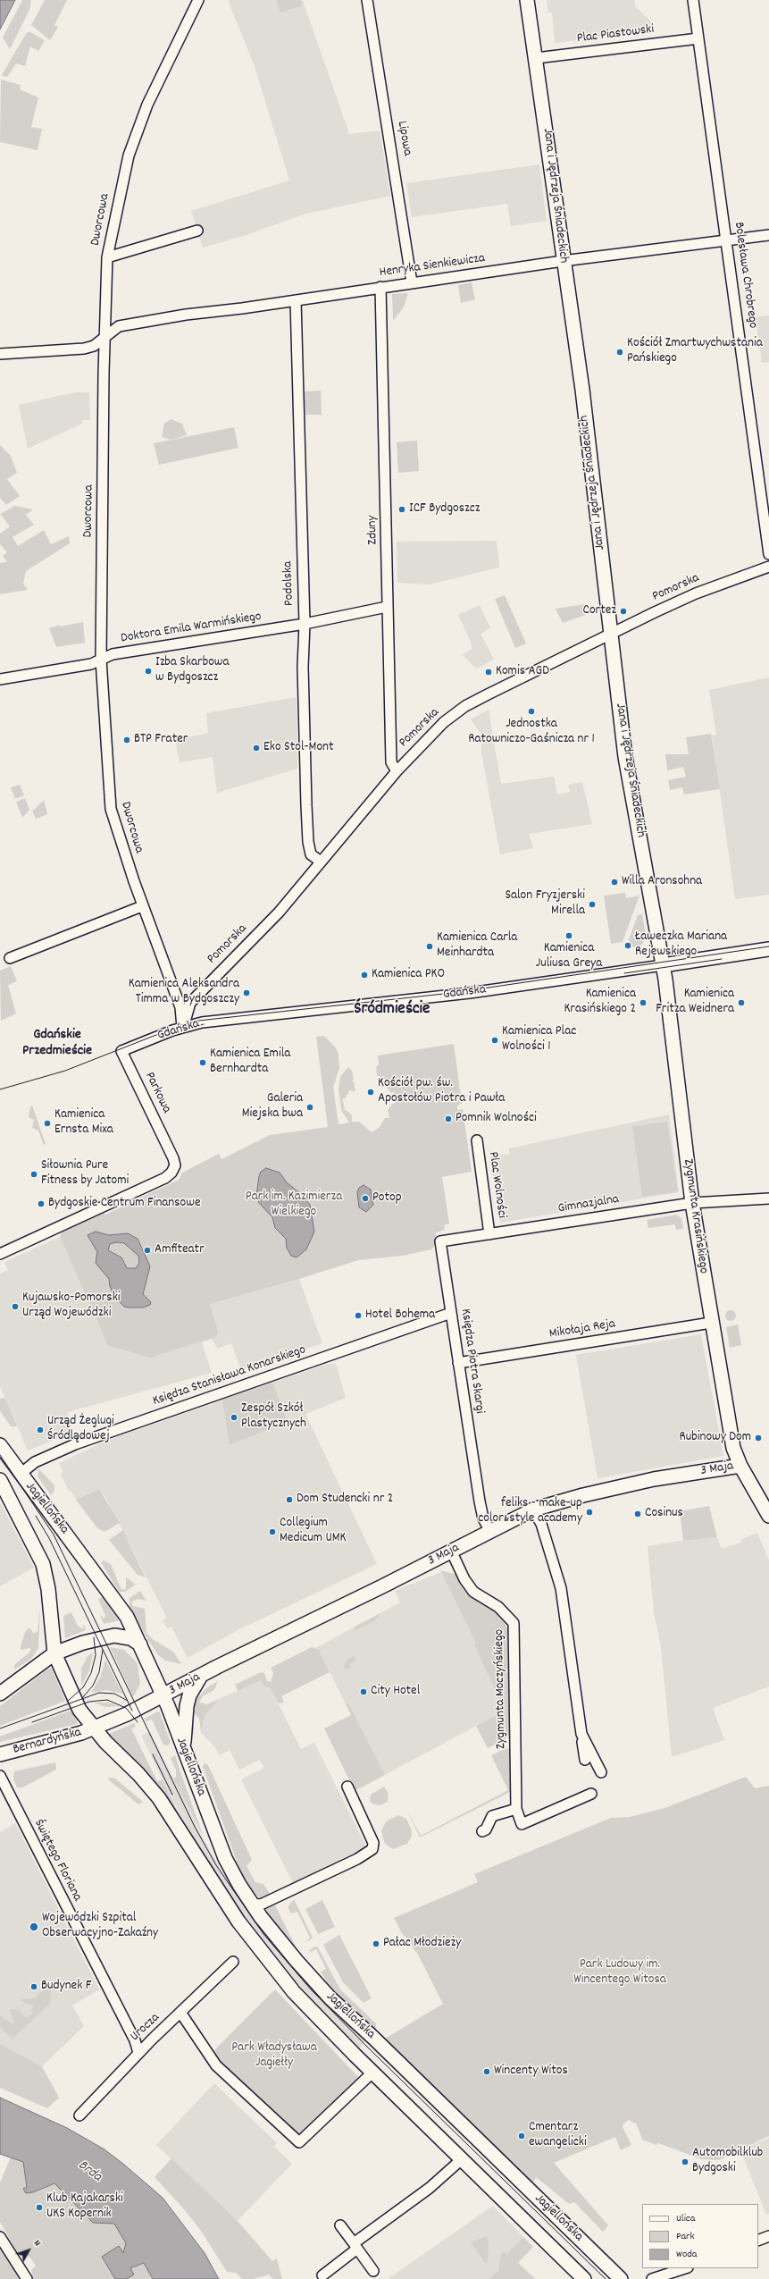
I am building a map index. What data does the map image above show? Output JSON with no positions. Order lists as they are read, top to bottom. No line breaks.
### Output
{"streets":{"street":["Plac Piastowski","Lipowa","Jana i Jędrzeja Śniadeckich","Dworcowa","Henryka Sienkiewicza","Bolesława Chrobrego","Zduny","Podolska","Pomorska","Doktora Emila Warmińskiego","Gdańska","Parkowa","Plac Wolności","Gimnazjalna","Zygmunta Krasińskiego","Mikołaja Reja","Księdza Piotra Skargi","Księdza Stanisława Konarskiego","3 Maja","Jagiellońska","Zygmunta Moczyńskiego","Bernardyńska","Świętego Floriana","Urocza"]},"crossings":[["Plac Piastowski","Jana i Jędrzeja Śniadeckich"],["Plac Piastowski","Bolesława Chrobrego"],["Lipowa","Henryka Sienkiewicza"],["Jana i Jędrzeja Śniadeckich","Henryka Sienkiewicza"],["Jana i Jędrzeja Śniadeckich","Pomorska"],["Jana i Jędrzeja Śniadeckich","Gdańska"],["Jana i Jędrzeja Śniadeckich","Zygmunta Krasińskiego"],["Dworcowa","Henryka Sienkiewicza"],["Dworcowa","Pomorska"],["Dworcowa","Doktora Emila Warmińskiego"],["Dworcowa","Gdańska"],["Henryka Sienkiewicza","Bolesława Chrobrego"],["Henryka Sienkiewicza","Zduny"],["Henryka Sienkiewicza","Podolska"],["Zduny","Pomorska"],["Zduny","Doktora Emila Warmińskiego"],["Podolska","Pomorska"],["Podolska","Doktora Emila Warmińskiego"],["Pomorska","Gdańska"],["Gdańska","Parkowa"],["Gdańska","Zygmunta Krasińskiego"],["Plac Wolności","Gimnazjalna"],["Plac Wolności","Księdza Piotra Skargi"],["Gimnazjalna","Zygmunta Krasińskiego"],["Gimnazjalna","Księdza Piotra Skargi"],["Zygmunta Krasińskiego","Mikołaja Reja"],["Zygmunta Krasińskiego","3 Maja"],["Mikołaja Reja","Księdza Piotra Skargi"],["Księdza Piotra Skargi","Księdza Stanisława Konarskiego"],["Księdza Piotra Skargi","3 Maja"],["Księdza Stanisława Konarskiego","Jagiellońska"],["3 Maja","Jagiellońska"],["3 Maja","Zygmunta Moczyńskiego"],["3 Maja","Bernardyńska"],["Jagiellońska","Bernardyńska"],["Świętego Floriana","Urocza"]],"districts":["Śródmieście","Gdańskie Przedmieście"],"water":["Brda"],"parks":["Park im. Kazimierza Wielkiego","Park Ludowy im. Wincentego Witosa","Park Władysława Jagiełły"],"places":["Kościół Zmartwychwstania Pańskiego","ICF Bydgoszcz","Cortez","Izba Skarbowa w Bydgoszcz","Komis AGD","Jednostka Ratowniczo-Gaśnicza nr 1","BTP Frater","Eko Stol-Mont","Willa Aronsohna","Salon Fryzjerski Mirella","Kamienica Juliusa Greya","Ławeczka Mariana Rejewskiego","Kamienica Carla Meinhardta","Kamienica PKO","Kamienica Aleksandra Timma w Bydgoszczy","Kamienica Krasińskiego 2","Kamienica Fritza Weidnera","Kamienica Plac Wolności 1","Kamienica Emila Bernhardta","Kościół pw. św. Apostołów Piotra i Pawła","Galeria Miejska bwa","Pomnik Wolności","Kamienica Ernsta Mixa","Siłownia Pure Fitness by Jatomi","Potop","Bydgoskie Centrum Finansowe","Amfiteatr","Kujawsko-Pomorski Urząd Wojewódzki","Hotel Bohema","Zespół Szkół Plastycznych","Urząd Żeglugi Śródlądowej","Rubinowy Dom","Dom Studencki nr 2","feliks - make-up color&style academy","Cosinus","Collegium Medicum UMK","City Hotel","Wojewódzki Szpital Obserwacyjno-Zakaźny","Pałac Młodzieży","Budynek F","Wincenty Witos","Cmentarz ewangelicki","Automobilklub Bydgoski","Klub Kajakarski UKS Kopernik"],"legend":["Ulica","Park","Woda"],"north":"top right"}
